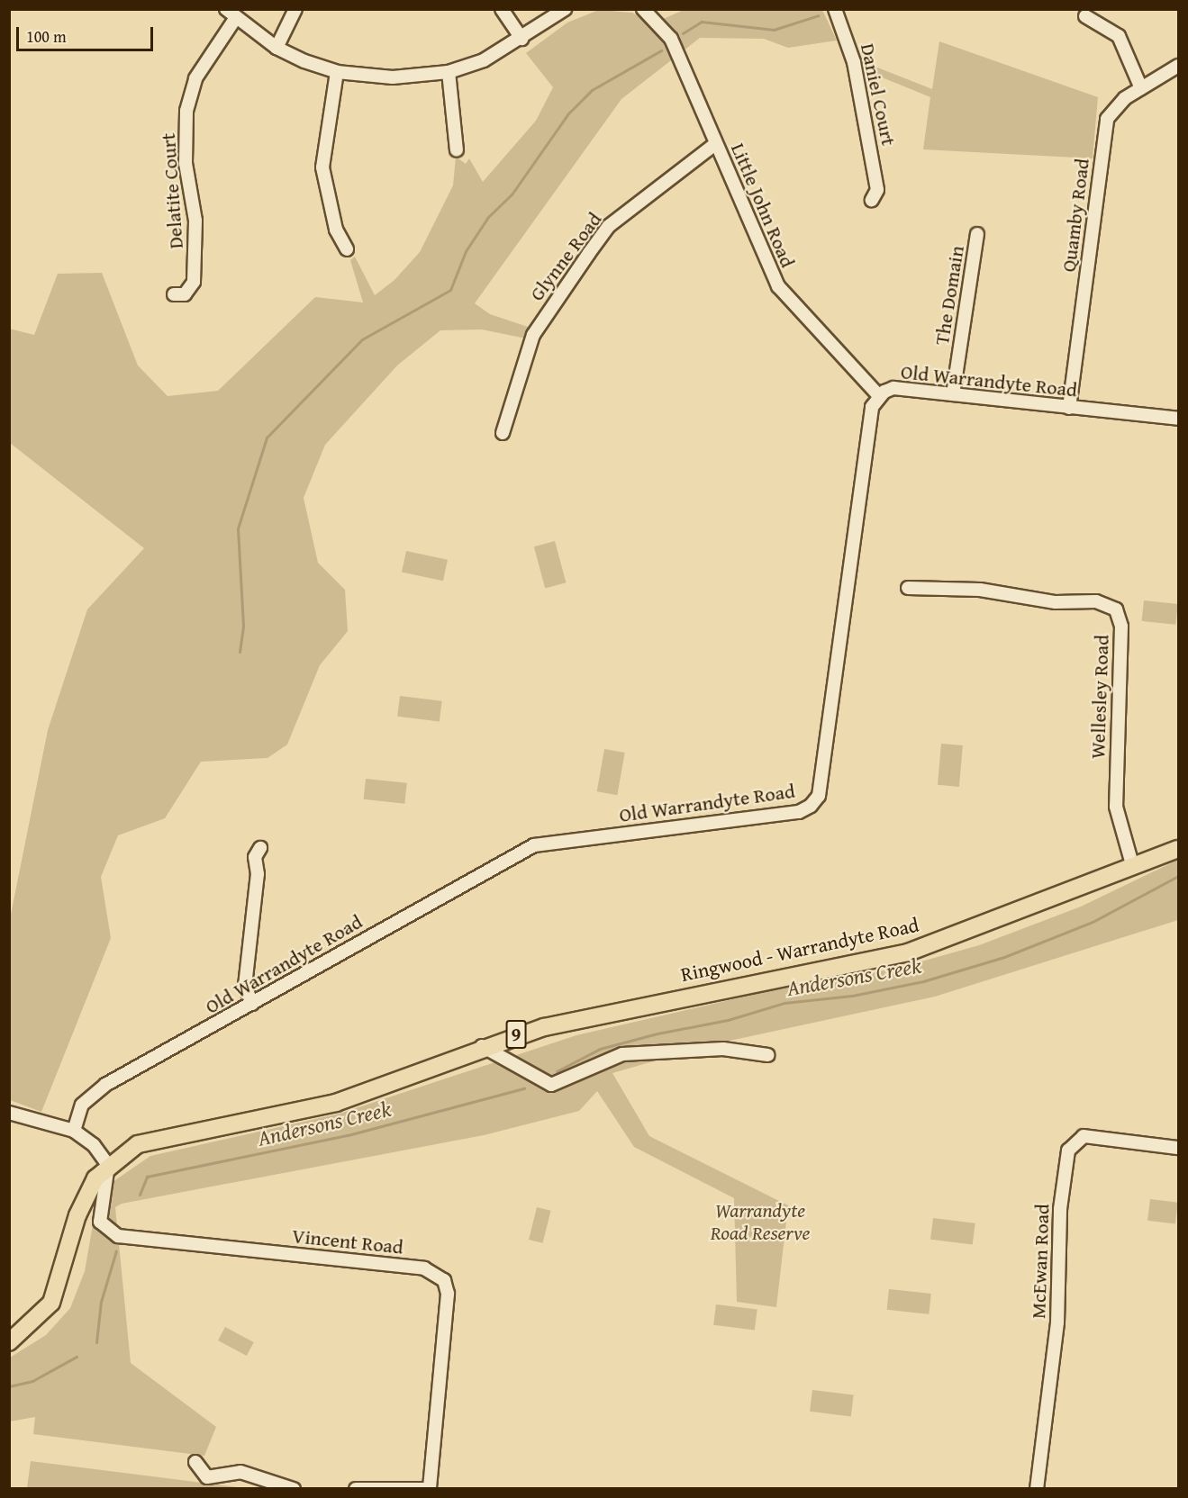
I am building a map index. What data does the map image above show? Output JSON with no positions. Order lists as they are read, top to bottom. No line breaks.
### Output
{"streets":{"main road":["Ringwood - Warrandyte Road","9"],"street":["Daniel Court","Delatite Court","Little John Road","Quamby Road","Glynne Road","The Domain","Old Warrandyte Road","Wellesley Road","Vincent Road","McEwan Road"]},"crossings":[["Little John Road","Glynne Road"],["Little John Road","Old Warrandyte Road"],["Quamby Road","Old Warrandyte Road"],["The Domain","Old Warrandyte Road"],["Wellesley Road","Ringwood - Warrandyte Road"],["Ringwood - Warrandyte Road","Vincent Road"]],"water":["Andersons Creek"],"parks":["Warrandyte Road Reserve"],"scale_bar":"100 m"}
